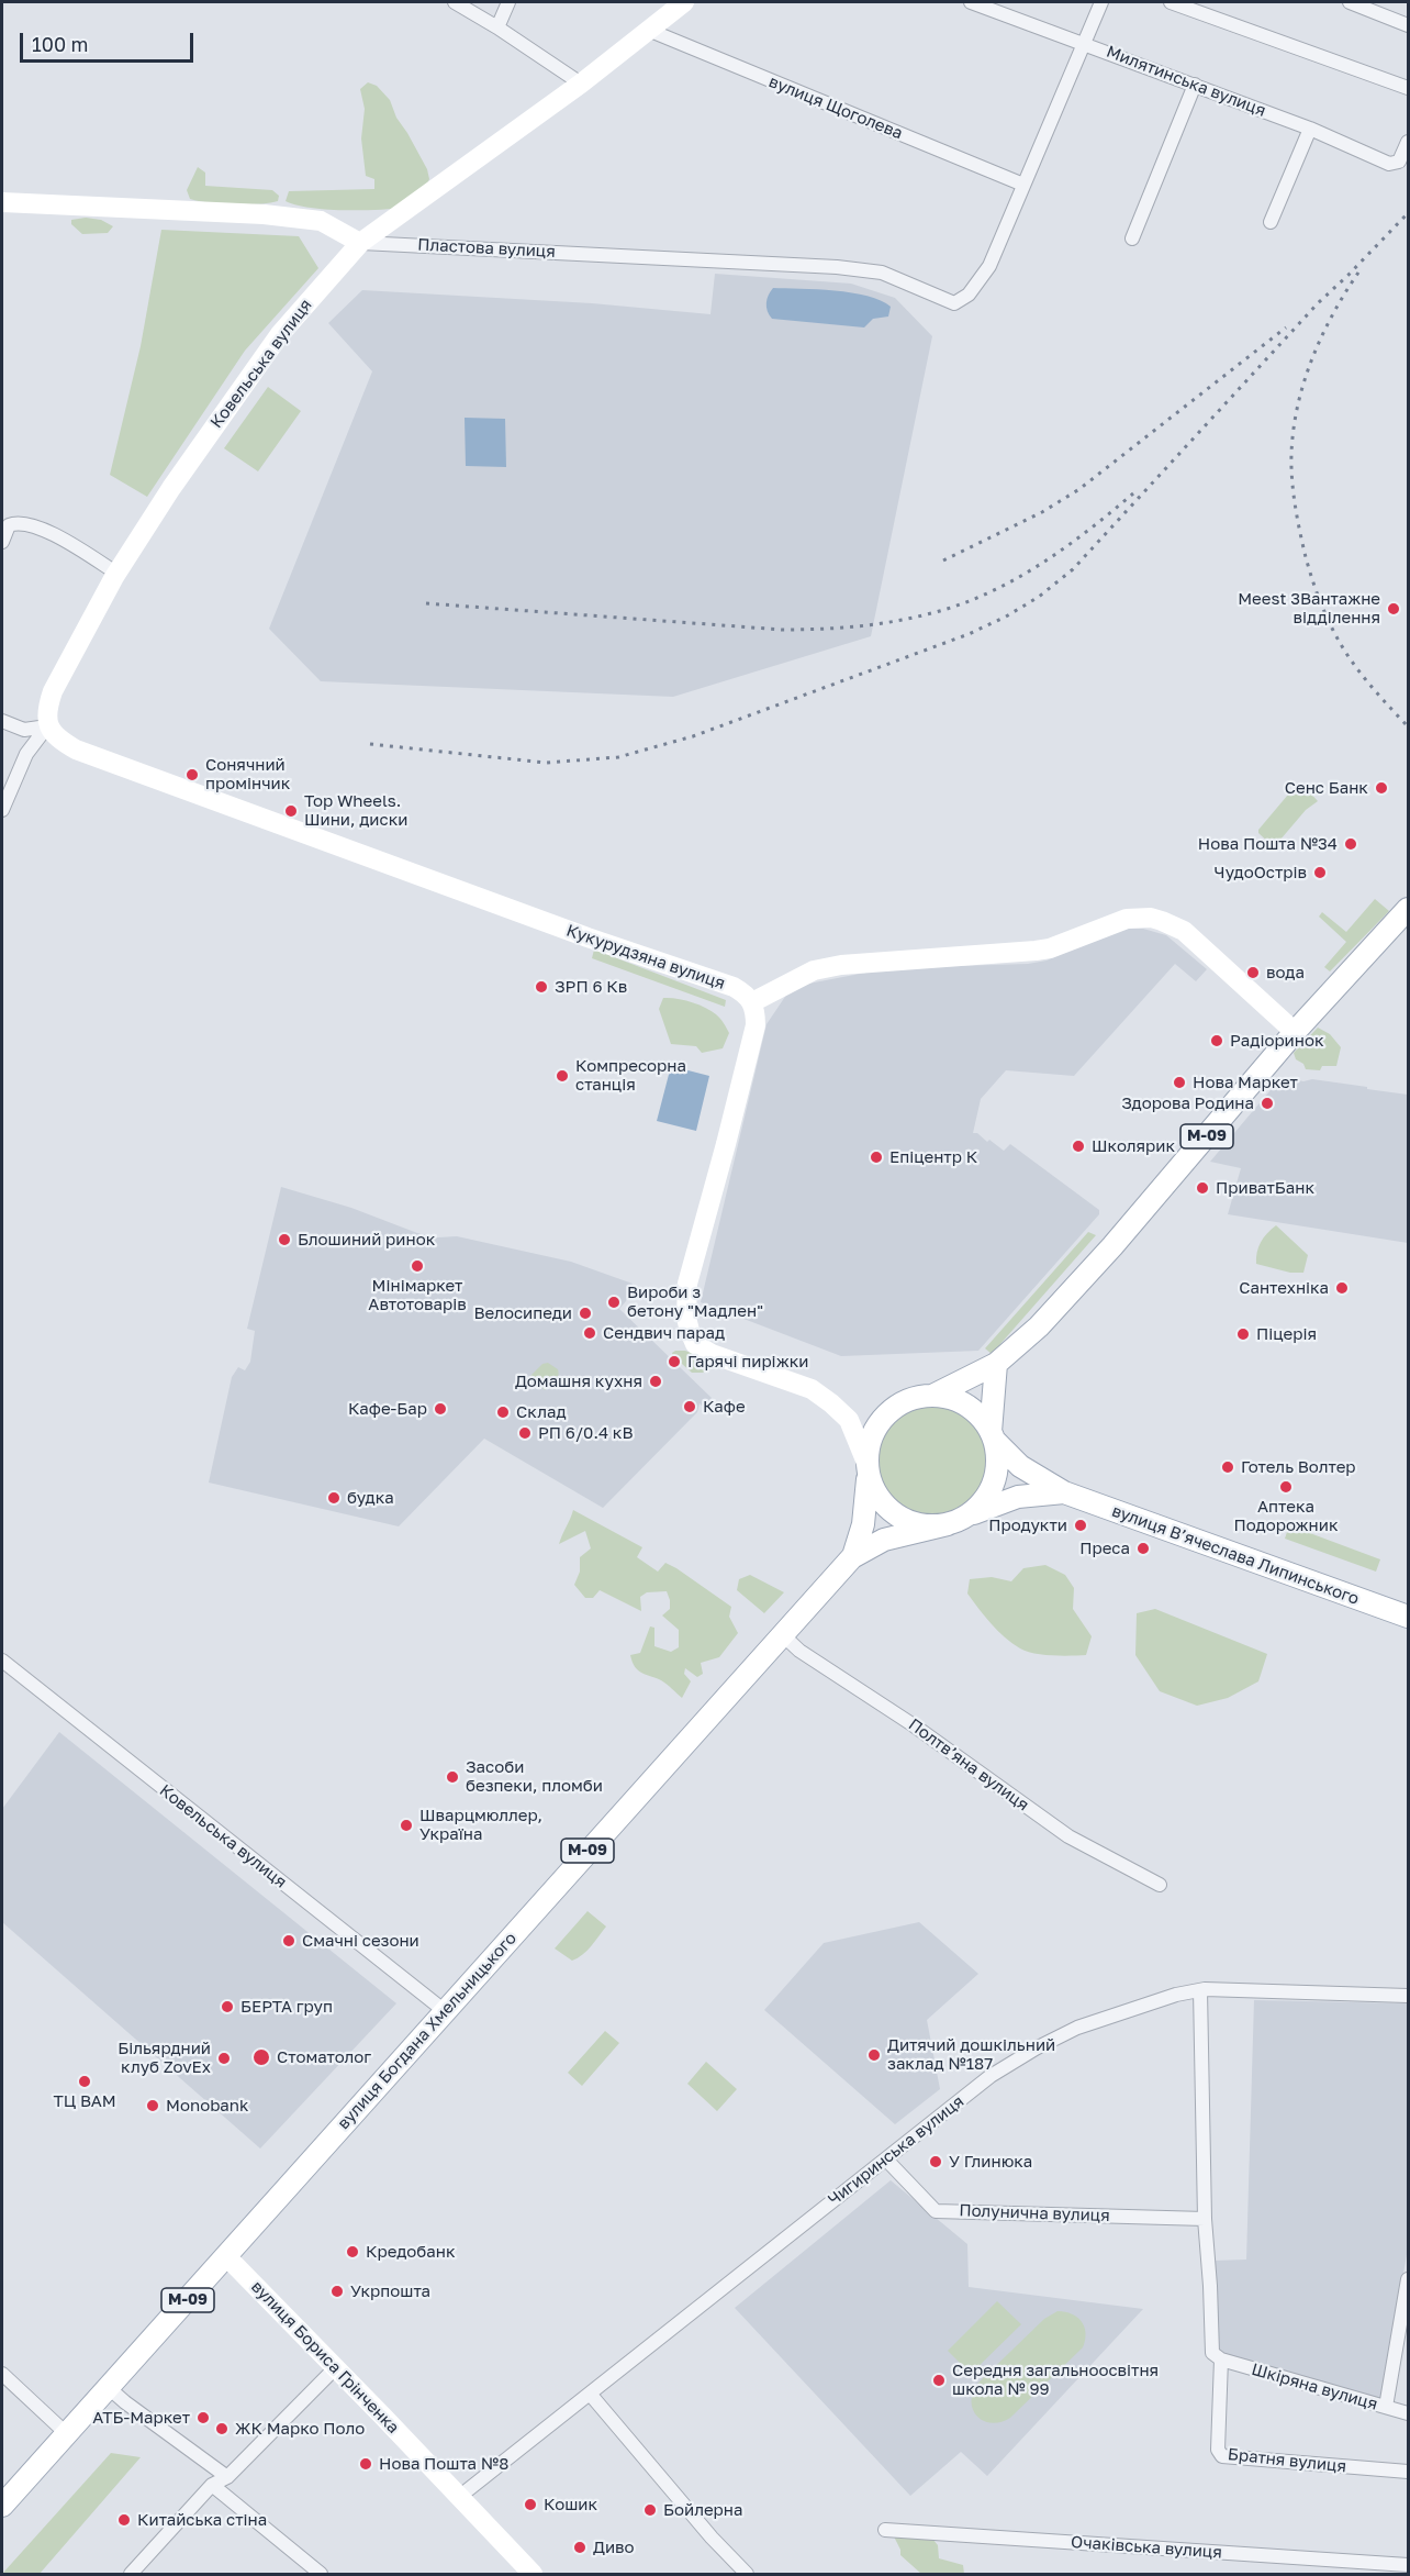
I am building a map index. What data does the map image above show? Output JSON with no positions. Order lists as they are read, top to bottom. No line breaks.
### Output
{"streets":{"main road":["Пластова вулиця","Ковельська вулиця","Кукурудзяна вулиця","М-09","вулиця Вʼячеслава Липинського","вулиця Богдана Хмельницького","вулиця Бориса Грінченка"],"street":["Милятинська вулиця","вулиця Щоголева","Полтвʼяна вулиця","Чигиринська вулиця","Полунична вулиця","Шкіряна вулиця","Братня вулиця","Очаківська вулиця"]},"crossings":[["вулиця Щоголева","Пластова вулиця"],["вулиця Щоголева","Ковельська вулиця"],["Пластова вулиця","Ковельська вулиця"],["Ковельська вулиця","Кукурудзяна вулиця"],["Ковельська вулиця","вулиця Богдана Хмельницького"],["М-09","вулиця Вʼячеслава Липинського"],["М-09","вулиця Богдана Хмельницького"],["вулиця Вʼячеслава Липинського","вулиця Богдана Хмельницького"],["Полтвʼяна вулиця","вулиця Богдана Хмельницького"],["вулиця Богдана Хмельницького","вулиця Бориса Грінченка"],["Чигиринська вулиця","Полунична вулиця"],["Чигиринська вулиця","вулиця Бориса Грінченка"],["Шкіряна вулиця","Братня вулиця"]],"places":["Meest 3Вантажне відділення","Сонячний промінчик","Сенс Банк","Top Wheels. Шини, диски","Нова Пошта №34","ЧудоОстрів","вода","ЗРП 6 Кв","Радіоринок","Компресорна станція","Нова Маркет","Здорова Родина","Школярик","Епіцентр К","ПриватБанк","Блошиний ринок","Мінімаркет Автотоварів","Сантехніка","Вироби з бетону \"Мадлен\"","Велосипеди","Сендвич парад","Піцерія","Гарячі пиріжки","Домашня кухня","Кафе","Кафе-Бар","Склад","РП 6/0.4 кВ","Готель Волтер","Аптека Подорожник","будка","Продукти","Преса","Засоби безпеки, пломби","Шварцмюллер, Україна","Смачні сезони","БЕРТА груп","Дитячий дошкільний заклад №187","Стоматолог","Більярдний клуб ZovEx","ТЦ ВАМ","Monobank","У Глинюка","Кредобанк","Укрпошта","Середня загальноосвітня школа № 99","АТБ-Маркет","ЖК Марко Поло","Нова Пошта №8","Кошик","Бойлерна","Китайська стіна","Диво"],"scale_bar":"100 m"}
